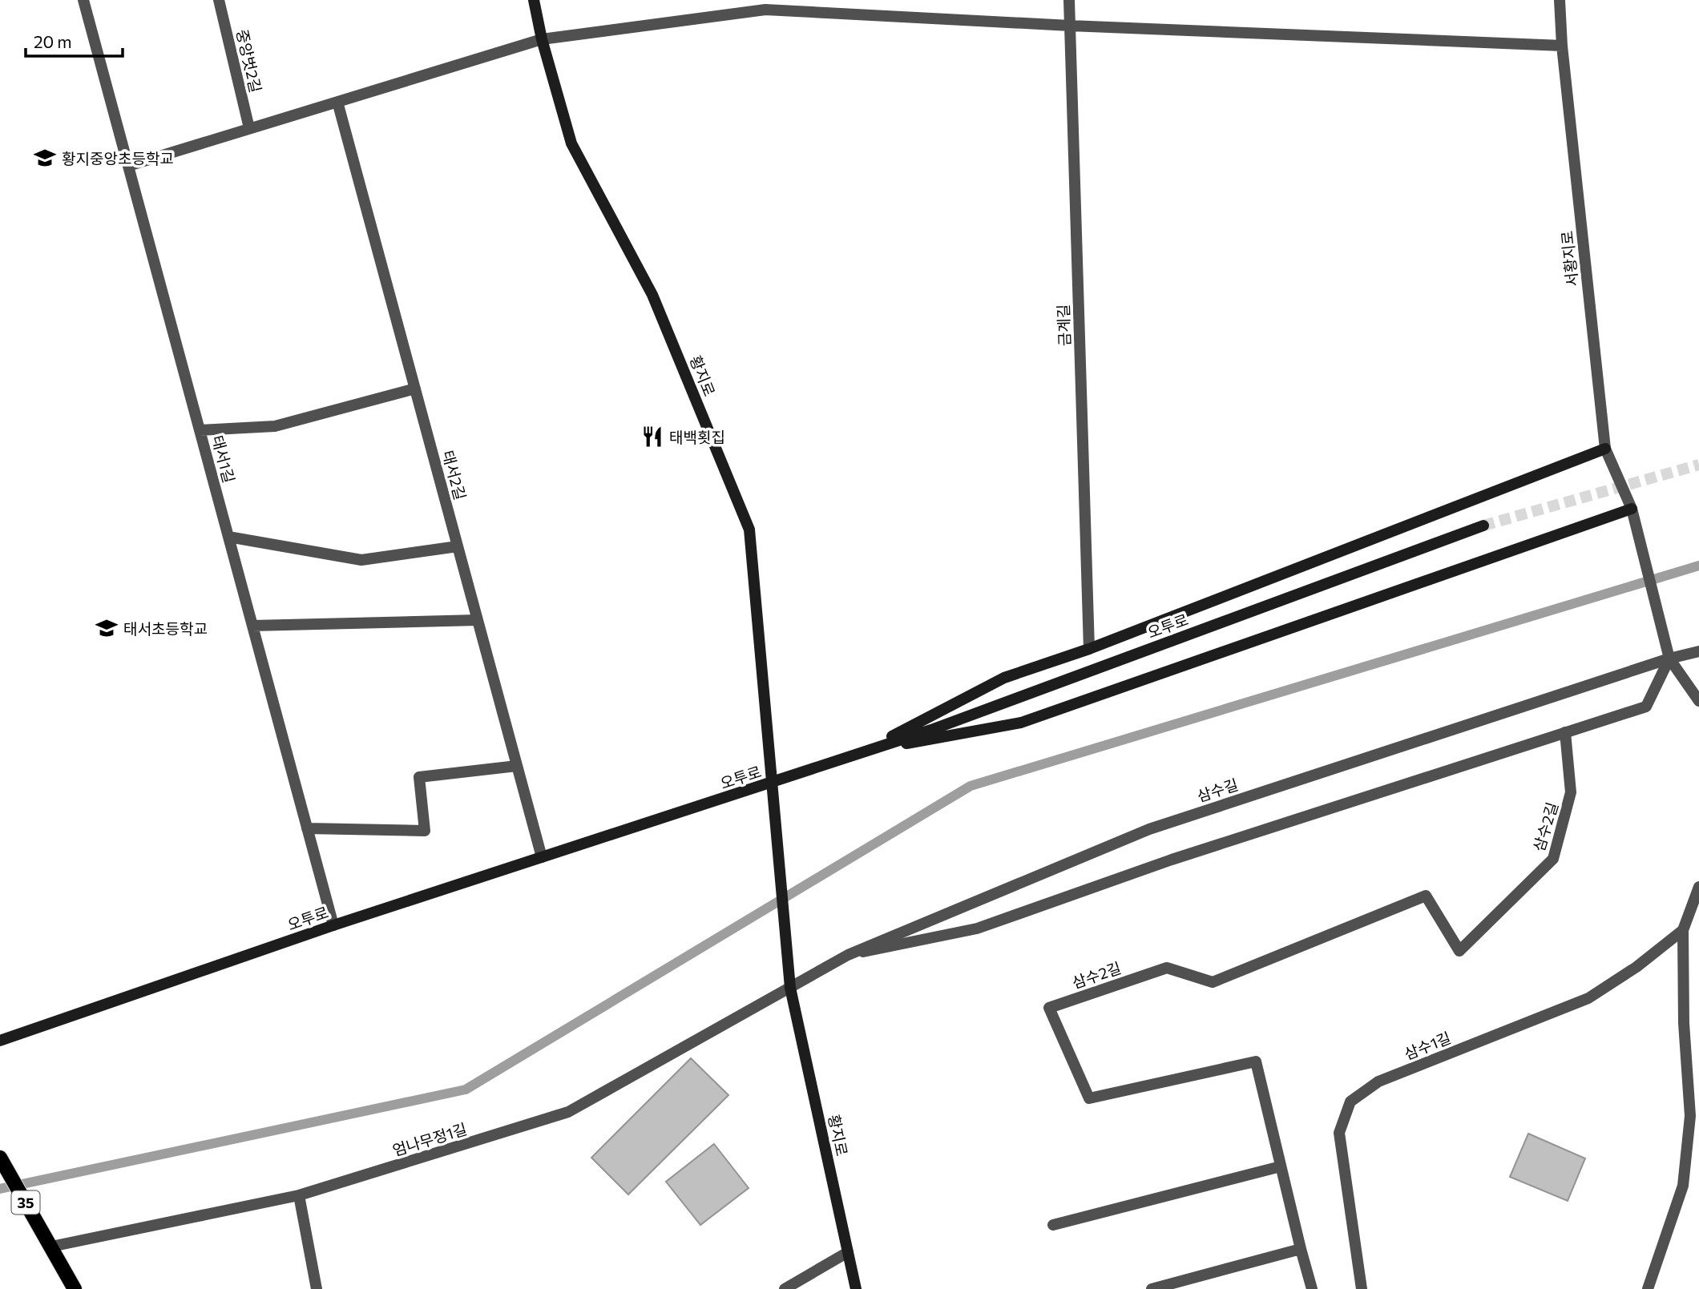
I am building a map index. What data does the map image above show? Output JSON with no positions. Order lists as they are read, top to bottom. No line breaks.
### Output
{"streets":{"main road":["35"],"street":["중앙벗2길","서황지로","금계길","황지로","태서1길","태서2길","오투로","삼수길","삼수2길","삼수1길","엄나무정1길"]},"crossings":[["서황지로","삼수길"],["황지로","오투로"],["황지로","삼수길"],["황지로","엄나무정1길"],["태서1길","오투로"],["태서2길","오투로"],["삼수길","엄나무정1길"],["엄나무정1길","35"]],"places":{"school or university":["황지중앙초등학교","태서초등학교"],"restaurant":["태백횟집"]},"scale_bar":"20 m"}
